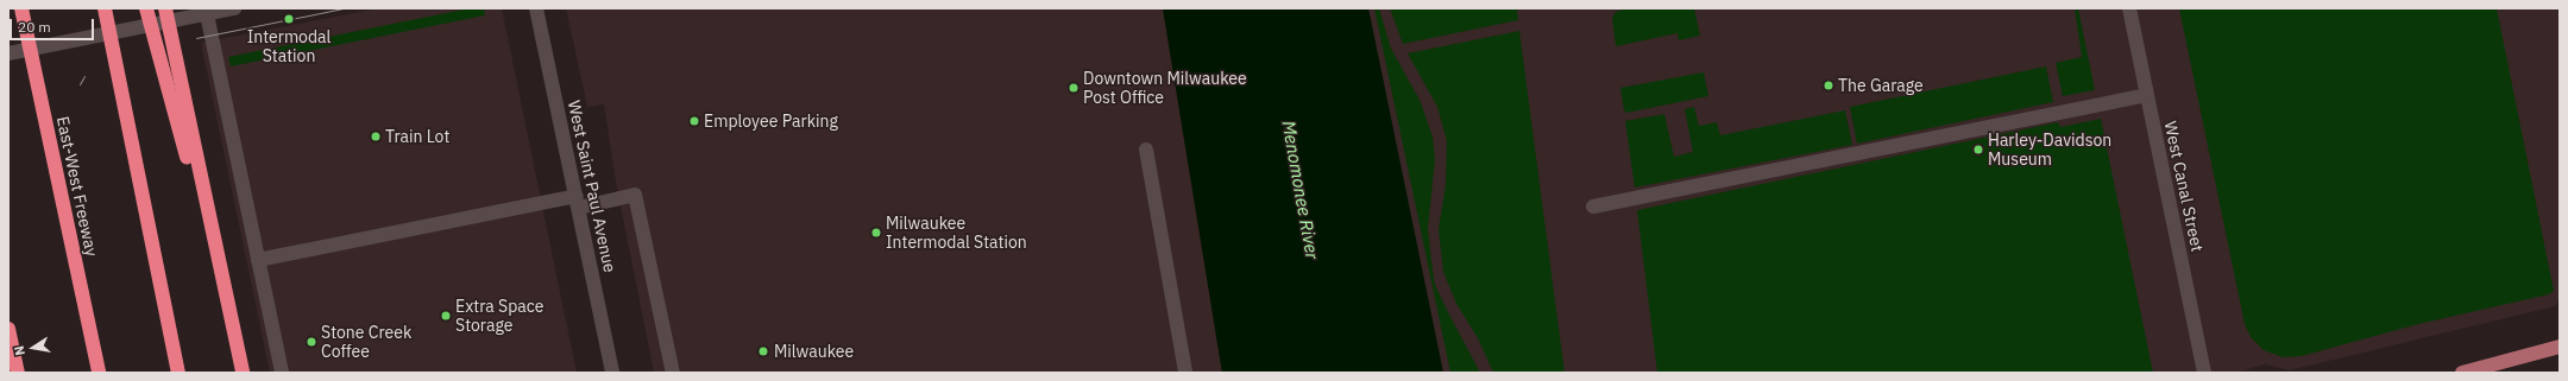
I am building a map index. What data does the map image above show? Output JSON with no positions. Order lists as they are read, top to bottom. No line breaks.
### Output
{"streets":{"highway":["East-West Freeway"],"street":["West Saint Paul Avenue","West Canal Street"]},"water":["Menomonee River"],"places":["Intermodal Station","The Garage","Downtown Milwaukee Post Office","Employee Parking","Train Lot","Harley-Davidson Museum","Milwaukee Intermodal Station","Extra Space Storage","Stone Creek Coffee","Milwaukee"],"scale_bar":"20 m","north":"left"}
